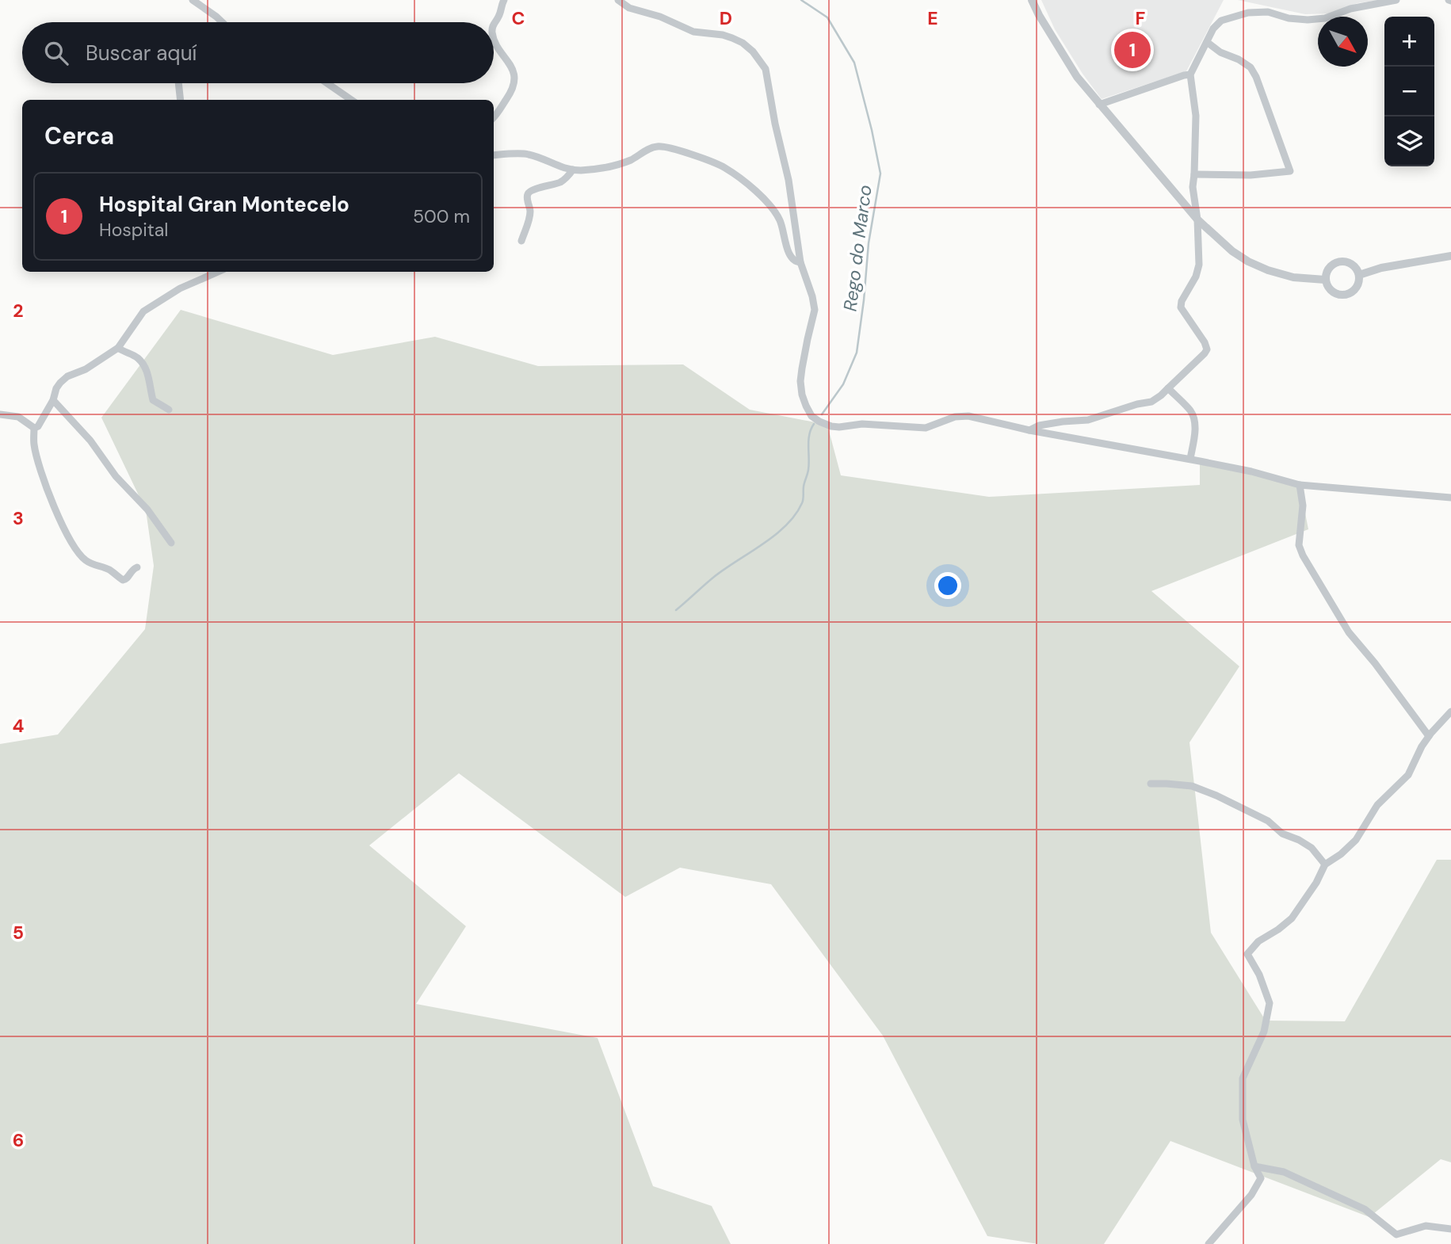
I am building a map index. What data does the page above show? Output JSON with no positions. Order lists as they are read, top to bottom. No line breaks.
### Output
{"water":["Rego do Marco"],"north":"bottom right","page":{"map_buttons":["+","−"],"search":"Buscar aquí","pins":"1","heading":"Cerca","list":[{"mark":"1","name":"Hospital Gran Montecelo","note":"Hospital","value":"500 m"}]},"grid":{"columns":["C","D","E","F"],"rows":["2","3","4","5","6"]}}
